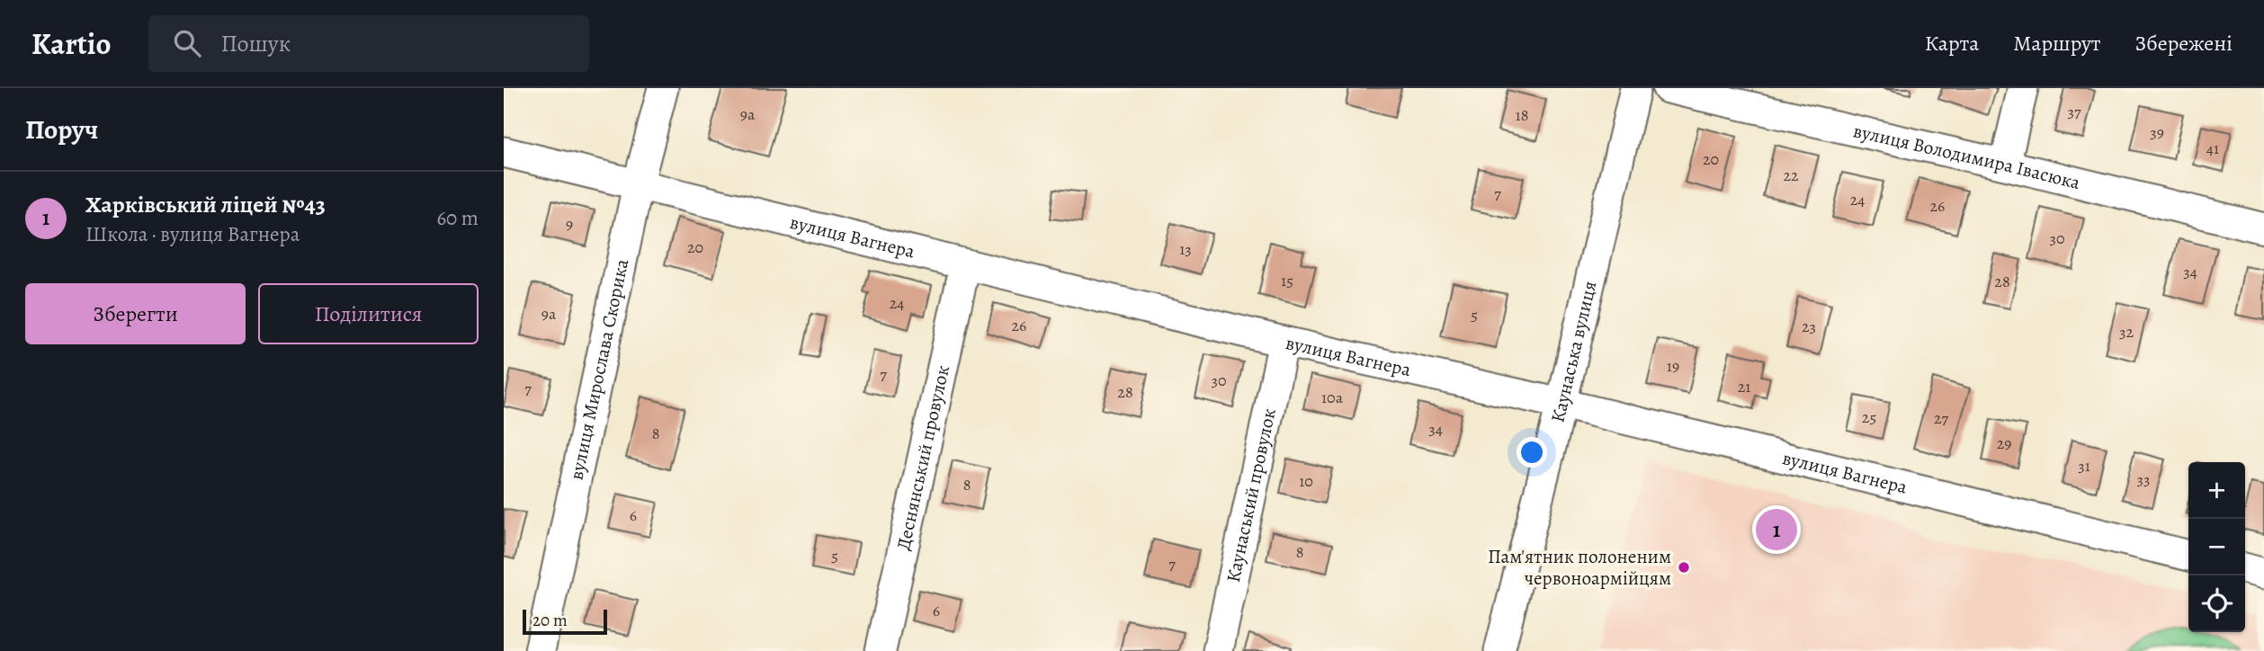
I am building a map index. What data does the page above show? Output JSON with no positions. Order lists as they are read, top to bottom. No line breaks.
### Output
{"streets":{"street":["вулиця Володимира Івасюка","вулиця Вагнера","Каунаська вулиця","вулиця Мирослава Скорика","Деснянський провулок","Каунаський провулок"]},"crossings":[["вулиця Вагнера","Каунаська вулиця"],["вулиця Вагнера","вулиця Мирослава Скорика"],["вулиця Вагнера","Деснянський провулок"],["вулиця Вагнера","Каунаський провулок"]],"places":["Пам'ятник полоненим червоноармійцям"],"house_numbers":["37","9а","18","39","41","20","22","7","24","26","9","30","20","13","34","15","28","24","9а","5","26","23","32","19","7","30","21","7","28","10а","25","27","34","8","29","31","33","10","8","6","8","5","7","6"],"scale_bar":"20 m","page":{"header":"Kartio","search":"Пошук","nav":["Карта","Маршрут","Збережені"],"heading":"Поруч","list":[{"mark":"1","name":"Харківський ліцей №43","note":"Школа · вулиця Вагнера","value":"60 m"}],"buttons":["Зберегти","Поділитися"],"map_buttons":["+","−"],"pins":"1","scale":"20 m"}}
